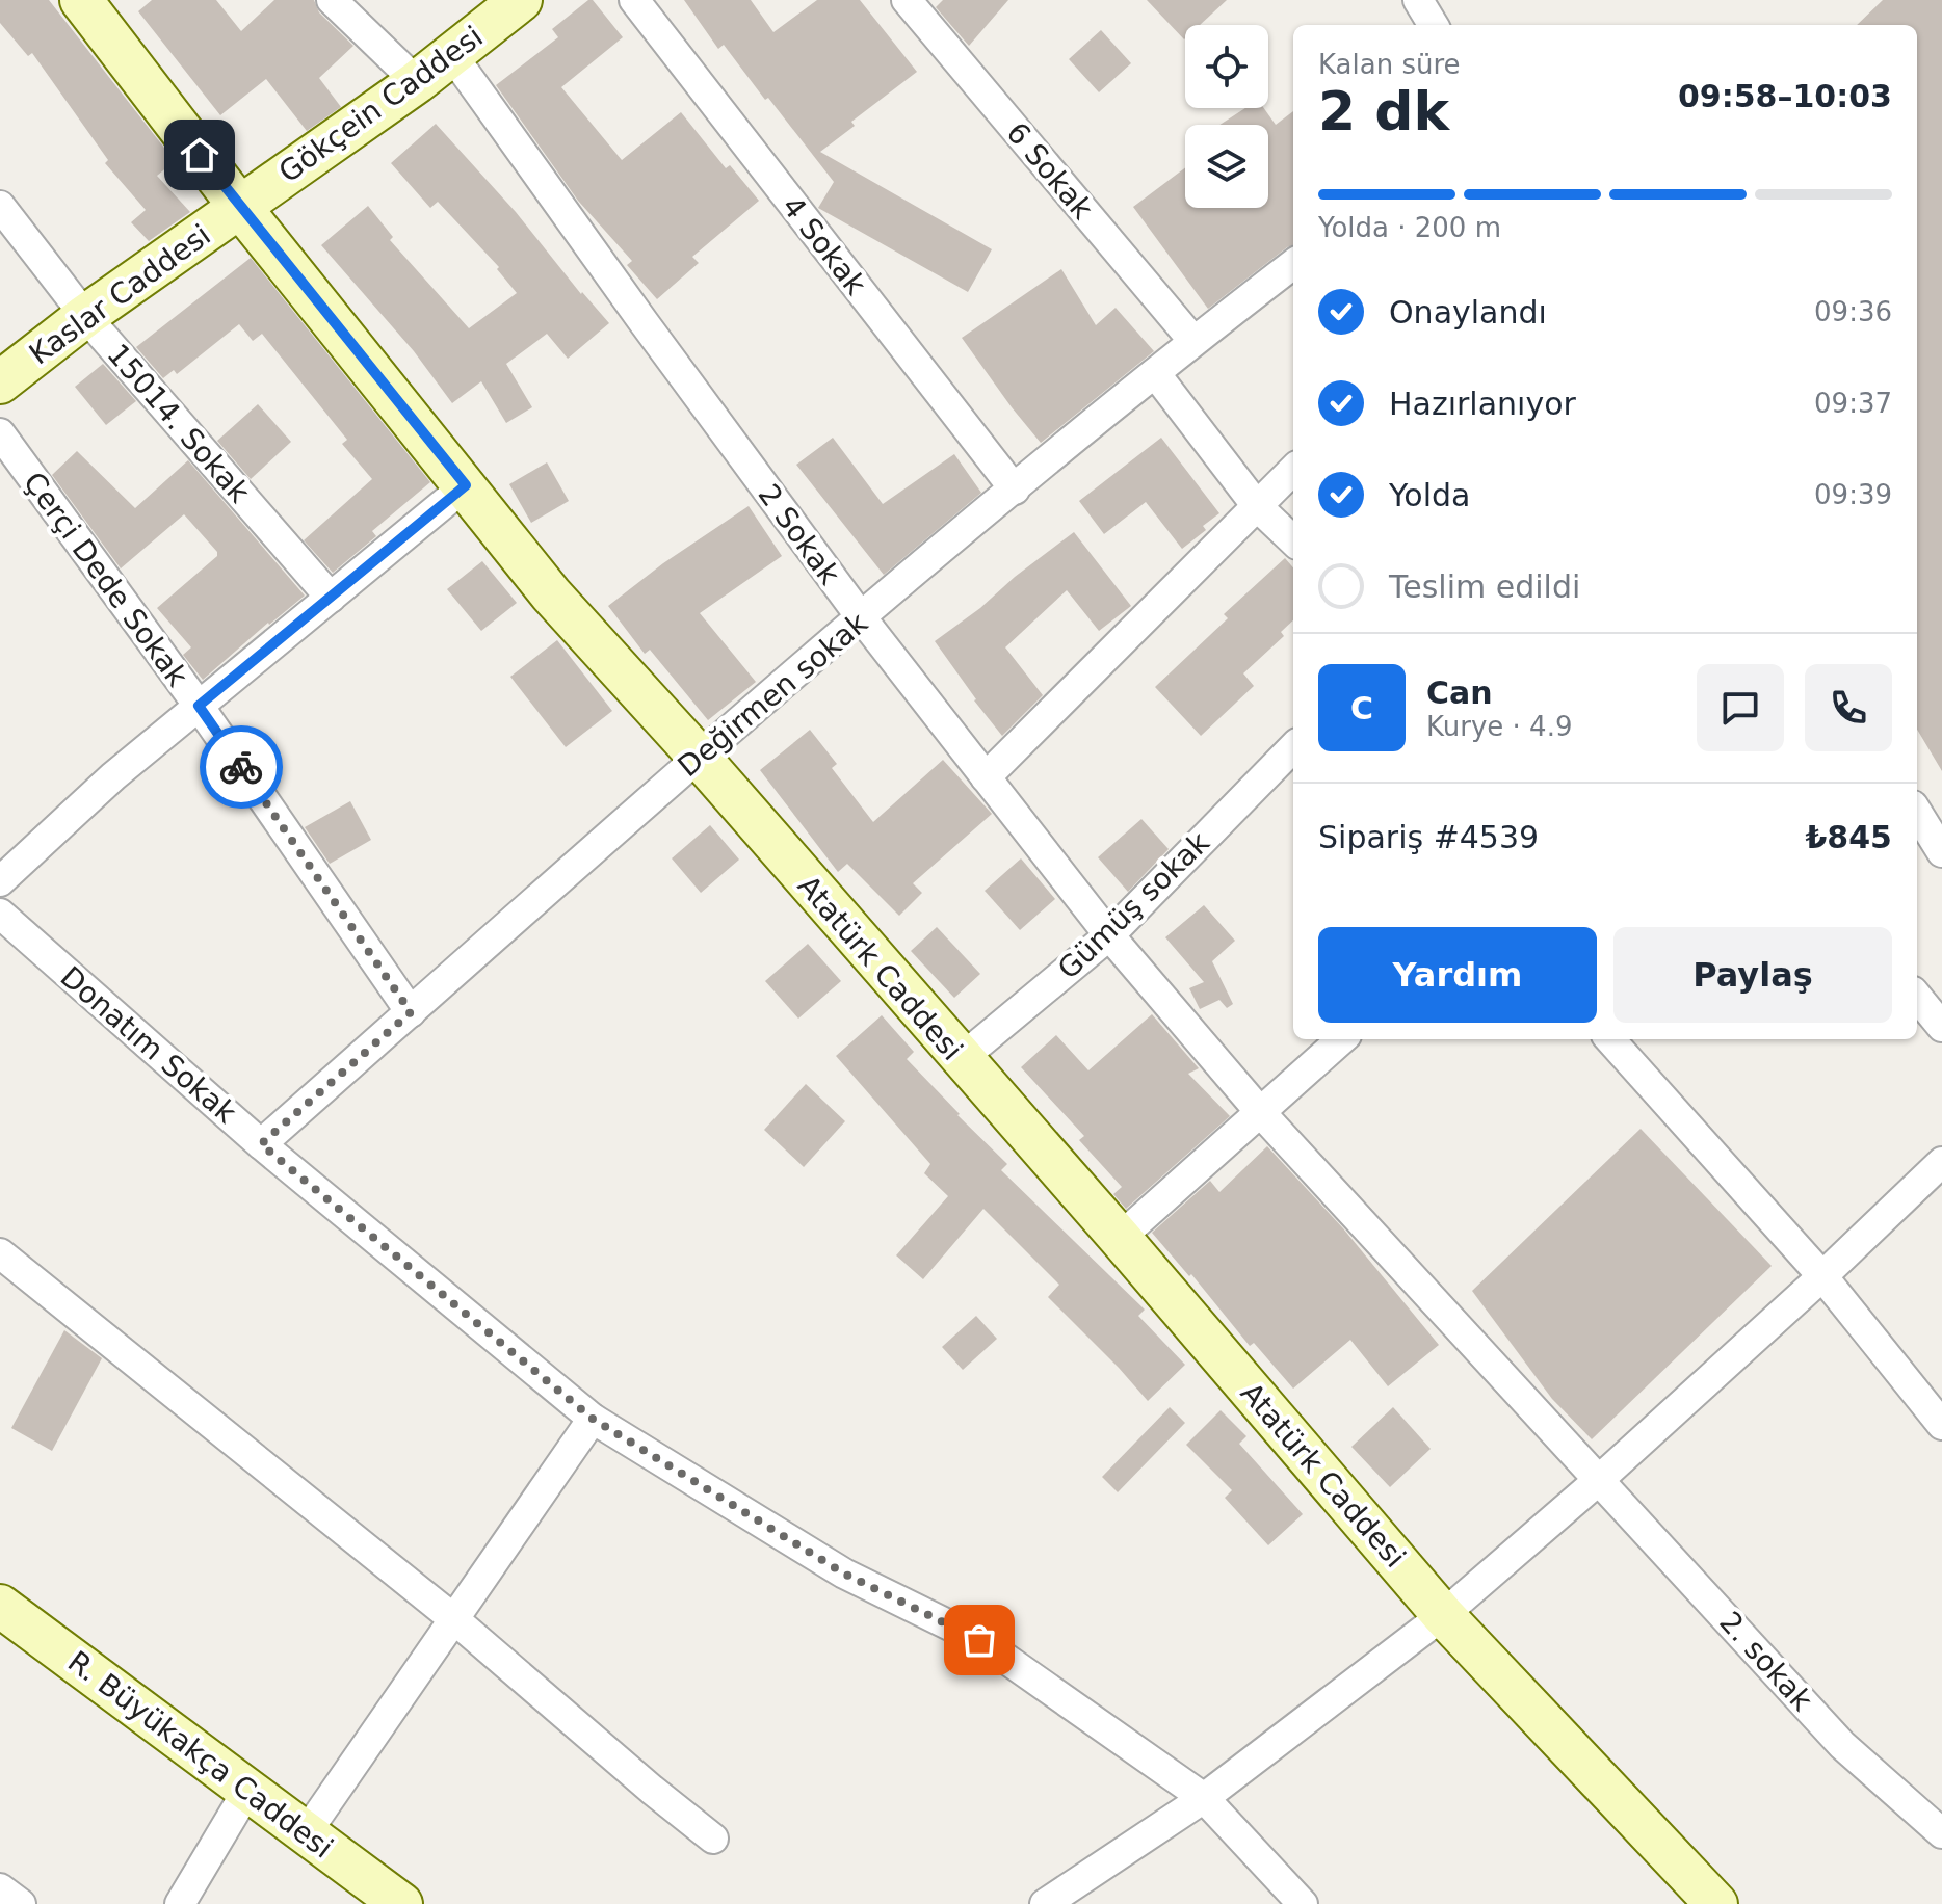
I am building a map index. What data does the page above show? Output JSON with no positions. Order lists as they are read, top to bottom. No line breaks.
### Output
{"streets":{"street":["Gökçein Caddesi","6 Sokak","4 Sokak","Kaslar Caddesi","15014. Sokak","2 Sokak","Çerçi Dede Sokak","Değirmen sokak","Gümüş sokak","Atatürk Caddesi","Donatım Sokak","2. sokak","R. Büyükakça Caddesi"]},"crossings":[["Gökçein Caddesi","Kaslar Caddesi"],["Gökçein Caddesi","2 Sokak"],["Gökçein Caddesi","Atatürk Caddesi"],["6 Sokak","Değirmen sokak"],["4 Sokak","Değirmen sokak"],["Kaslar Caddesi","15014. Sokak"],["Kaslar Caddesi","Atatürk Caddesi"],["2 Sokak","Değirmen sokak"],["2 Sokak","Gümüş sokak"],["2 Sokak","2. sokak"],["Çerçi Dede Sokak","Değirmen sokak"],["Değirmen sokak","Atatürk Caddesi"],["Değirmen sokak","Donatım Sokak"],["Gümüş sokak","Atatürk Caddesi"]],"page":{"heading":["2 dk","Kalan süre","09:58–10:03"],"panel":["Can","Kurye · 4.9","Sipariş #4539","₺845"],"bar":"Yolda · 200 m","list":[["Onaylandı","09:36"],["Hazırlanıyor","09:37"],["Yolda","09:39"],"Teslim edildi"],"round":"C","buttons":["Yardım","Paylaş"]}}
